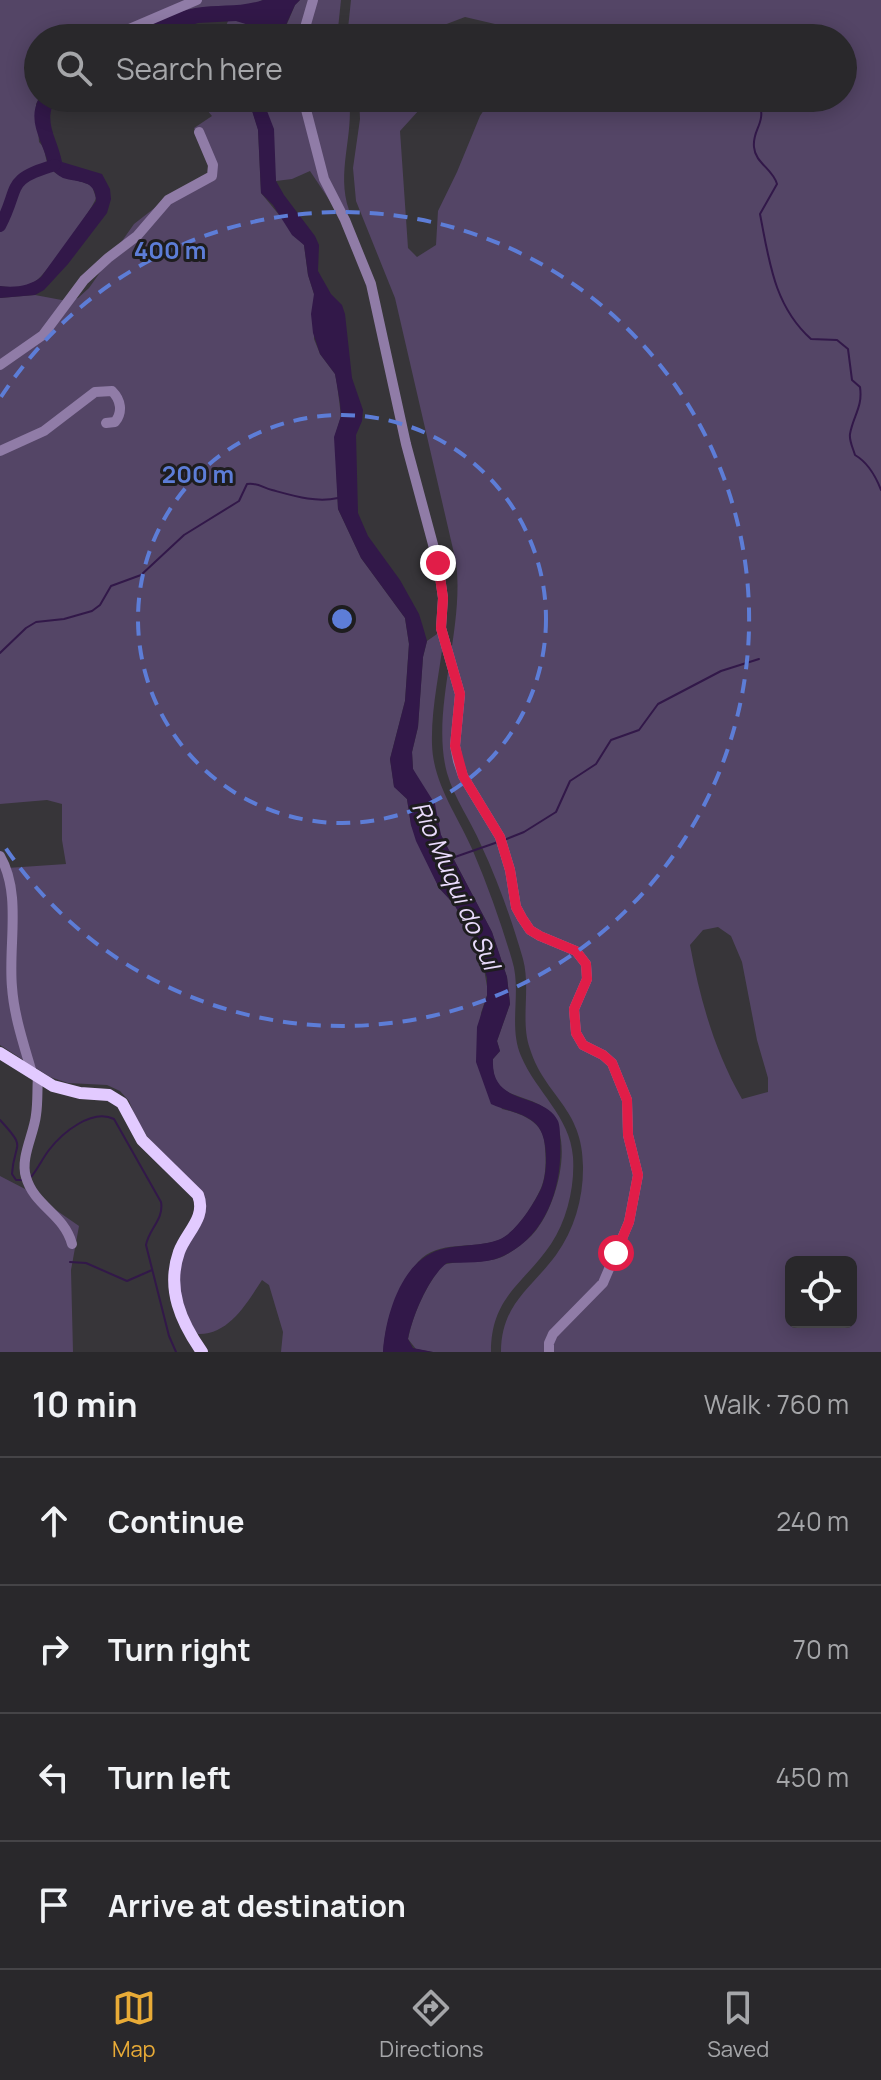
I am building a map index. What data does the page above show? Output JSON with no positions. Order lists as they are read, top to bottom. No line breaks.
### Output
{"water":["Rio Muqui do Sul"],"page":{"search":"Search here","heading":["10 min","Walk · 760 m"],"list":[["Continue","240 m"],["Turn right","70 m"],["Turn left","450 m"],"Arrive at destination"],"nav":["Map","Directions","Saved"]},"rings":["400 m","200 m"]}
